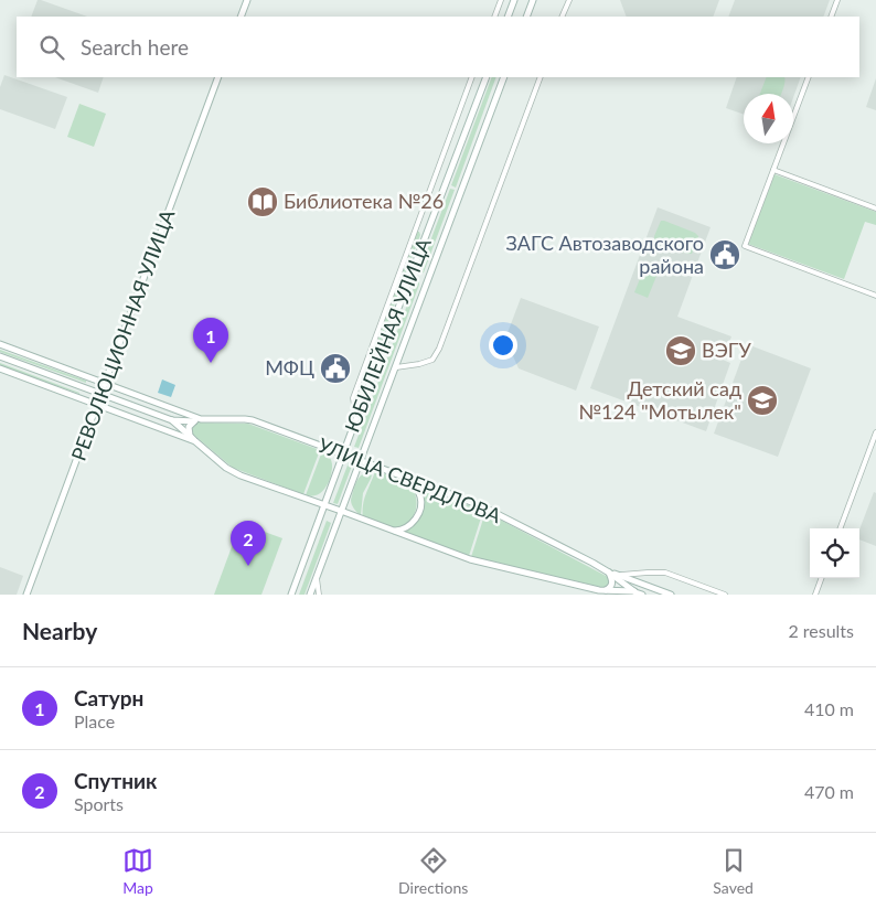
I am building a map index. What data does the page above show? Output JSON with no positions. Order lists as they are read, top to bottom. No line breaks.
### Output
{"streets":{"main road":["РЕВОЛЮЦИОННАЯ УЛИЦА","ЮБИЛЕЙНАЯ УЛИЦА","УЛИЦА СВЕРДЛОВА"]},"crossings":[["РЕВОЛЮЦИОННАЯ УЛИЦА","УЛИЦА СВЕРДЛОВА"],["ЮБИЛЕЙНАЯ УЛИЦА","УЛИЦА СВЕРДЛОВА"]],"places":{"library":["Библиотека №26"],"public building":["ЗАГС Автозаводского района","МФЦ"],"school or university":["ВЭГУ","Детский сад №124 \"Мотылек\""]},"north":"top","page":{"search":"Search here","pins":["1","2"],"heading":["Nearby","2 results"],"list":[{"mark":"1","name":"Сатурн","note":"Place","value":"410 m"},{"mark":"2","name":"Спутник","note":"Sports","value":"470 m"}],"nav":["Map","Directions","Saved"]}}
